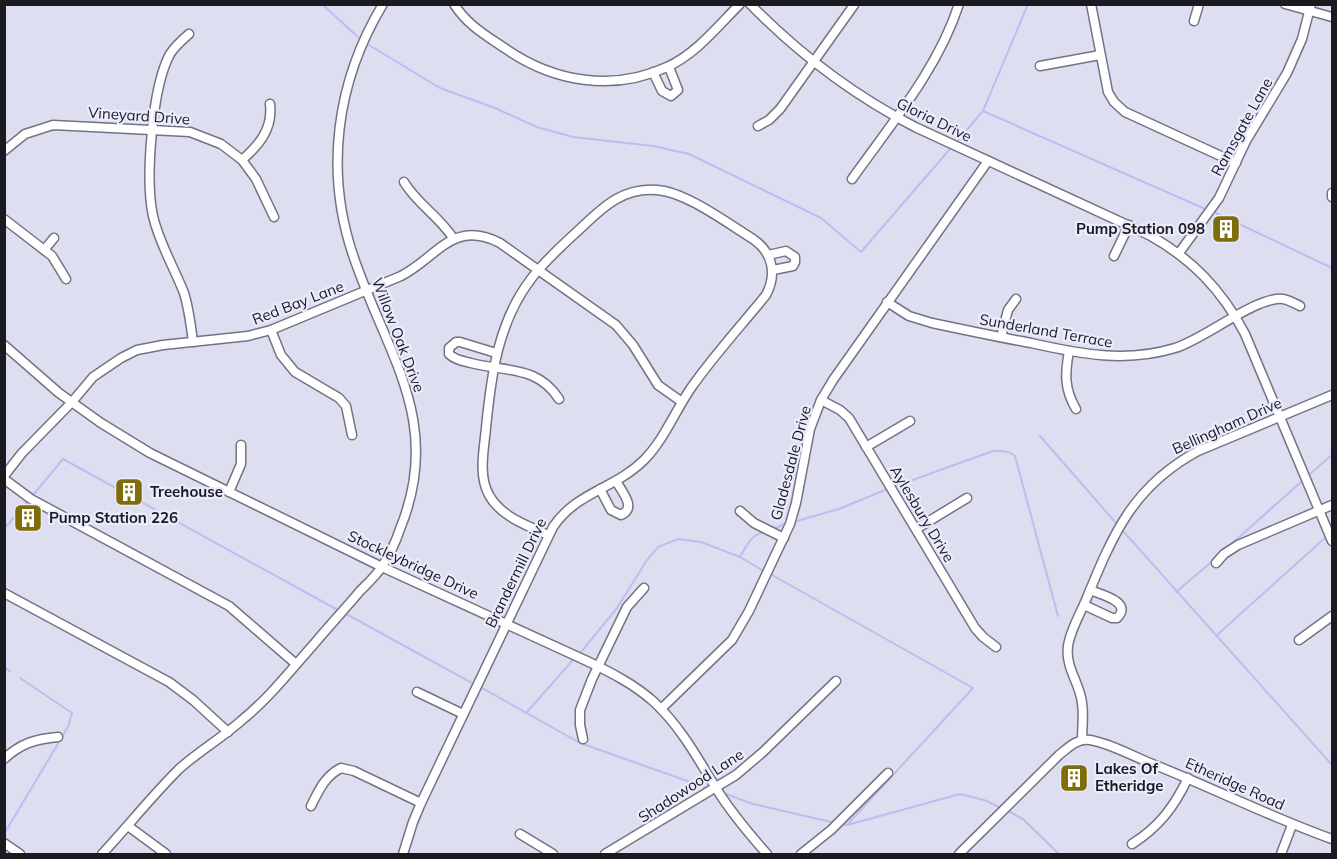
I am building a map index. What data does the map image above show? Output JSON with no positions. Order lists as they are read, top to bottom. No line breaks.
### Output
{"streets":{"street":["Vineyard Drive","Gloria Drive","Ramsgate Lane","Red Bay Lane","Sunderland Terrace","Willow Oak Drive","Bellingham Drive","Gladesdale Drive","Aylesbury Drive","Stockleybridge Drive","Brandermill Drive","Etheridge Road","Shadowood Lane"]},"crossings":[["Gloria Drive","Ramsgate Lane"],["Gloria Drive","Sunderland Terrace"],["Gloria Drive","Bellingham Drive"],["Gloria Drive","Gladesdale Drive"],["Red Bay Lane","Willow Oak Drive"],["Red Bay Lane","Stockleybridge Drive"],["Sunderland Terrace","Gladesdale Drive"],["Willow Oak Drive","Stockleybridge Drive"],["Bellingham Drive","Etheridge Road"],["Gladesdale Drive","Aylesbury Drive"],["Gladesdale Drive","Stockleybridge Drive"],["Stockleybridge Drive","Brandermill Drive"],["Stockleybridge Drive","Shadowood Lane"]],"places":{"building":["Pump Station 098","Treehouse","Pump Station 226","Lakes Of Etheridge"]}}
